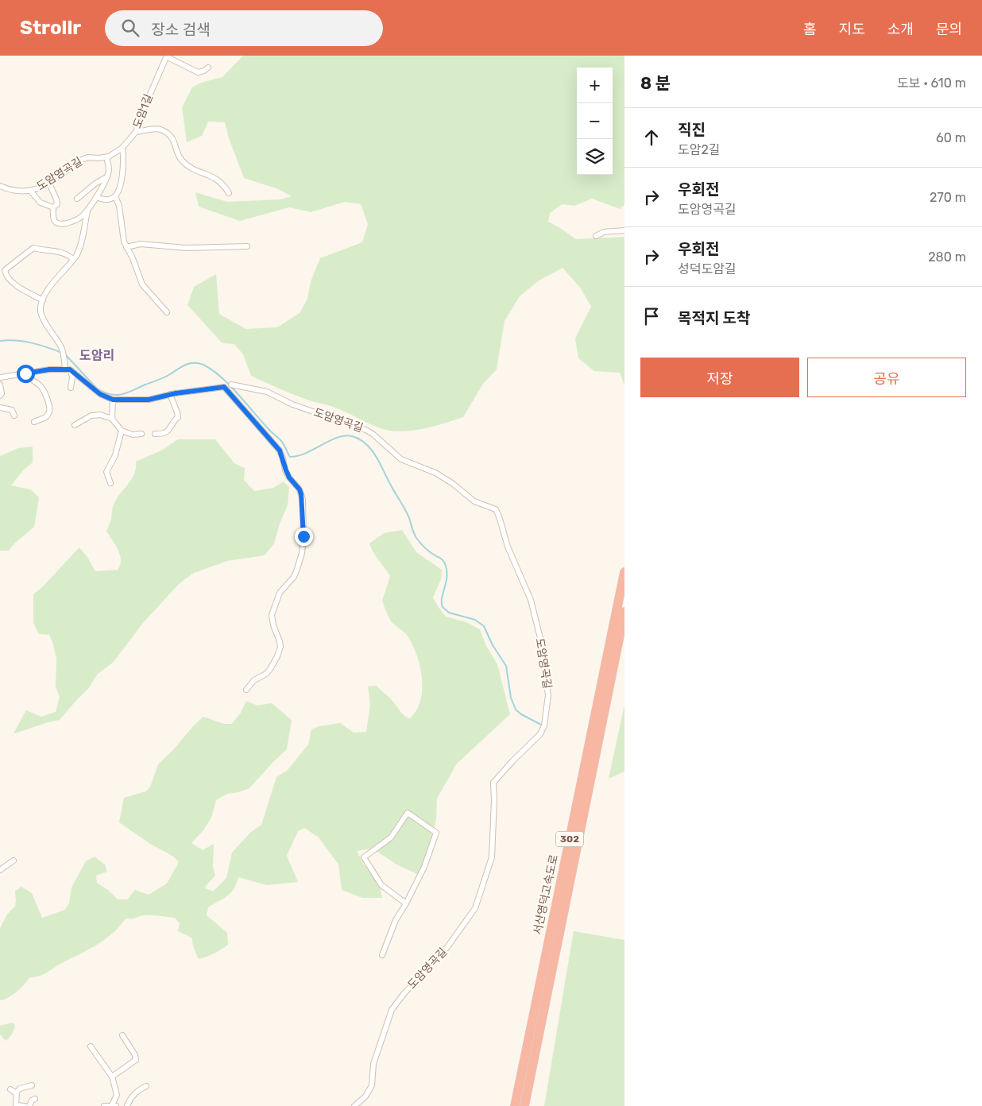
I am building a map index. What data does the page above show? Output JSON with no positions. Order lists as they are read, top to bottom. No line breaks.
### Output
{"streets":{"highway":["302","서산영덕고속도로"],"street":["도암1길","도암영곡길"]},"crossings":[["도암1길","도암영곡길"]],"districts":["도암리"],"page":{"header":"Strollr","search":"장소 검색","nav":["홈","지도","소개","문의"],"heading":["8 분","도보 · 610 m"],"map_buttons":["+","−"],"list":[["직진","도암2길","60 m"],["우회전","도암영곡길","270 m"],["우회전","성덕도암길","280 m"],"목적지 도착"],"buttons":["저장","공유"]}}
